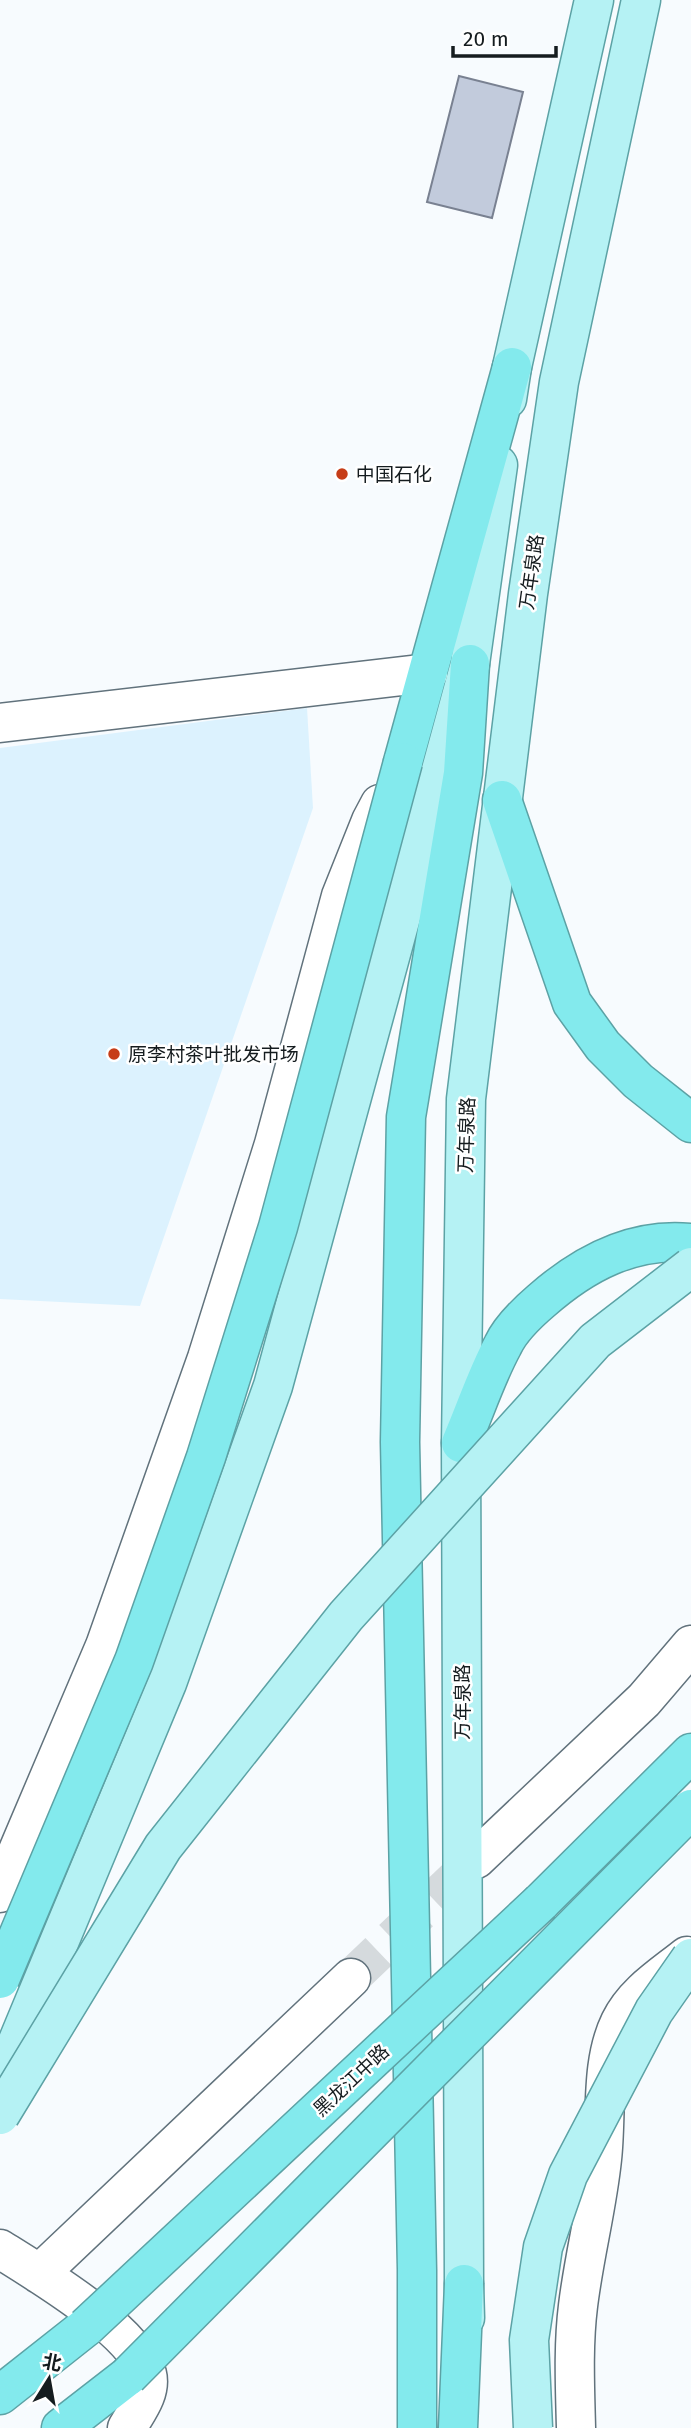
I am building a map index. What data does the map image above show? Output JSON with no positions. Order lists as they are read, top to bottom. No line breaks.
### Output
{"streets":{"highway":["黑龙江中路"],"main road":["万年泉路"]},"places":["中国石化","原李村茶叶批发市场"],"scale_bar":"20 m","north":"top"}
